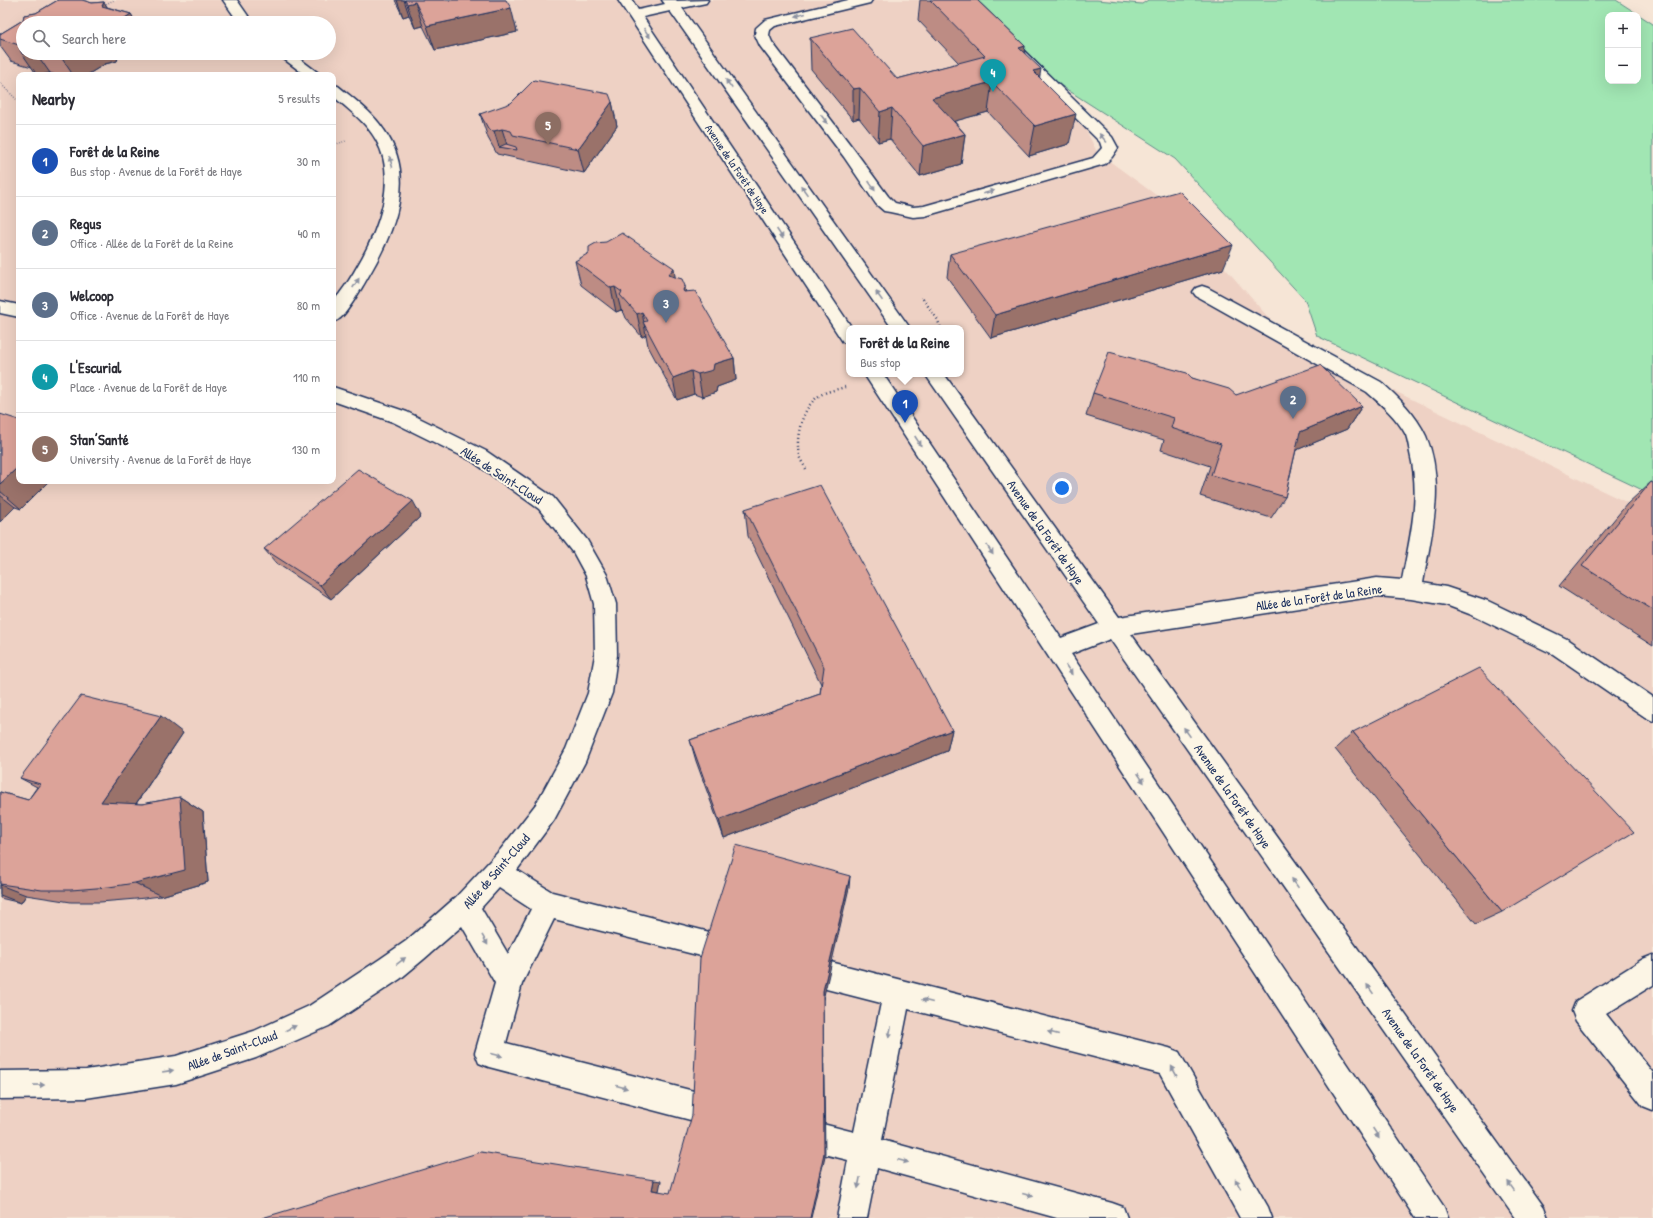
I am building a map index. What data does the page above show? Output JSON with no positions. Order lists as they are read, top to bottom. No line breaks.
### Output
{"streets":{"street":["Avenue de la Forêt de Haye","Allée de Saint-Cloud","Allée de la Forêt de la Reine"]},"crossings":[["Avenue de la Forêt de Haye","Allée de la Forêt de la Reine"]],"one_way":["Allée de Saint-Cloud"],"page":{"map_buttons":["+","−"],"search":"Search here","pins":["4","5","3","2","1"],"heading":["Nearby","5 results"],"list":[{"mark":"1","name":"Forêt de la Reine","note":"Bus stop · Avenue de la Forêt de Haye","value":"30 m"},{"mark":"2","name":"Regus","note":"Office · Allée de la Forêt de la Reine","value":"40 m"},{"mark":"3","name":"Welcoop","note":"Office · Avenue de la Forêt de Haye","value":"80 m"},{"mark":"4","name":"L'Escurial","note":"Place · Avenue de la Forêt de Haye","value":"110 m"},{"mark":"5","name":"Stan’Santé","note":"University · Avenue de la Forêt de Haye","value":"130 m"}],"popup":["Forêt de la Reine","Bus stop"]}}
